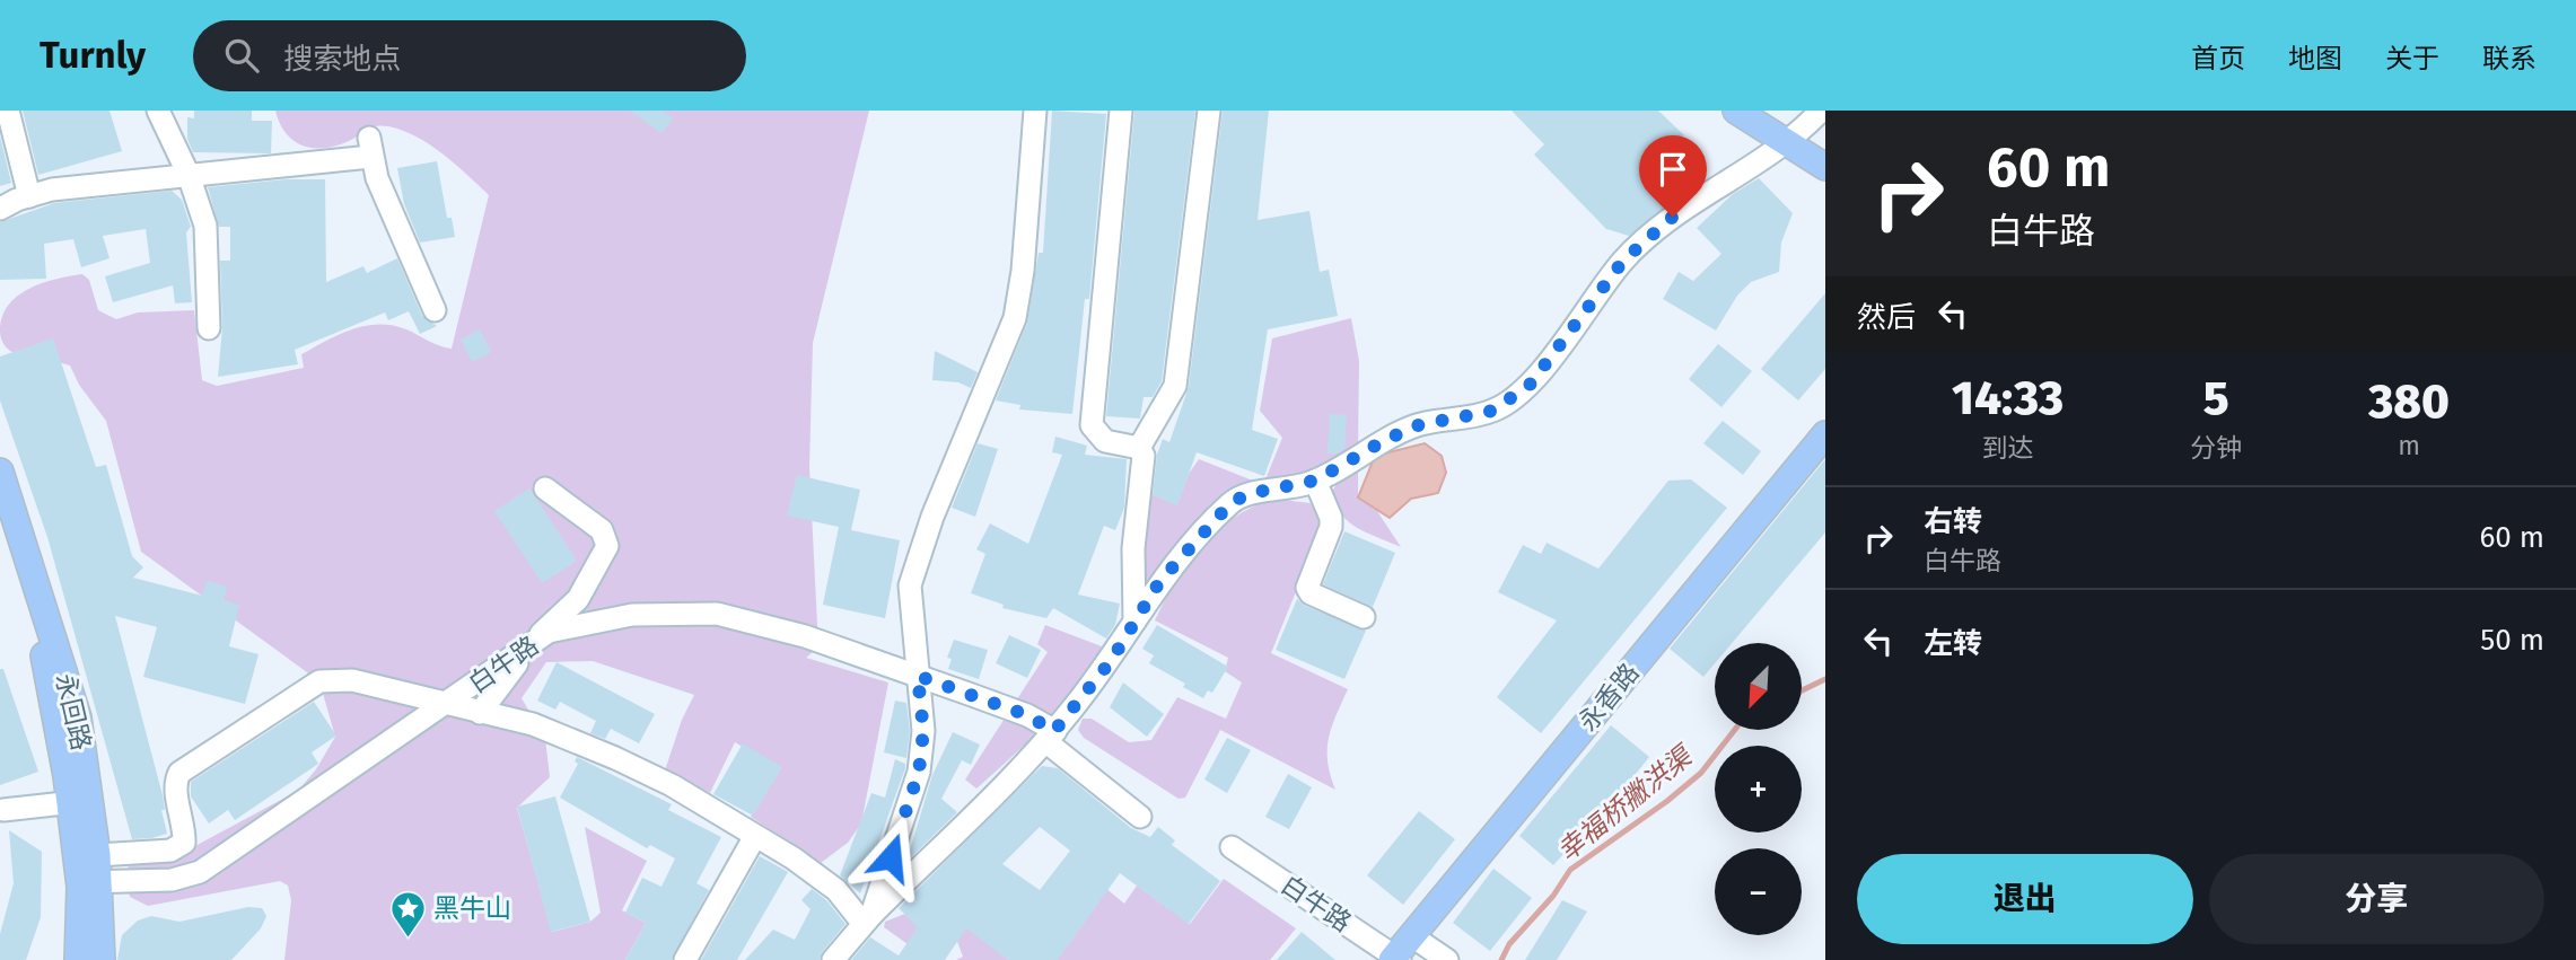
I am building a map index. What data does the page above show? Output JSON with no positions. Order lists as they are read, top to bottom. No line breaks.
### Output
{"streets":{"main road":["永香路","永回路"],"street":["白牛路"]},"crossings":[["白牛路","永香路"],["白牛路","永回路"]],"water":["幸福桥撇洪渠"],"places":{"place":["黑牛山"]},"north":"bottom left","page":{"header":"Turnly","search":"搜索地点","nav":["首页","地图","关于","联系"],"turn":["60 m","白牛路"],"then":"然后","eta":["14:33","到达","5","分钟","380","m"],"list":[{"name":"右转","note":"白牛路","value":"60 m"},{"name":"左转","value":"50 m"}],"map_buttons":["+","−"],"buttons":["退出","分享"]}}
